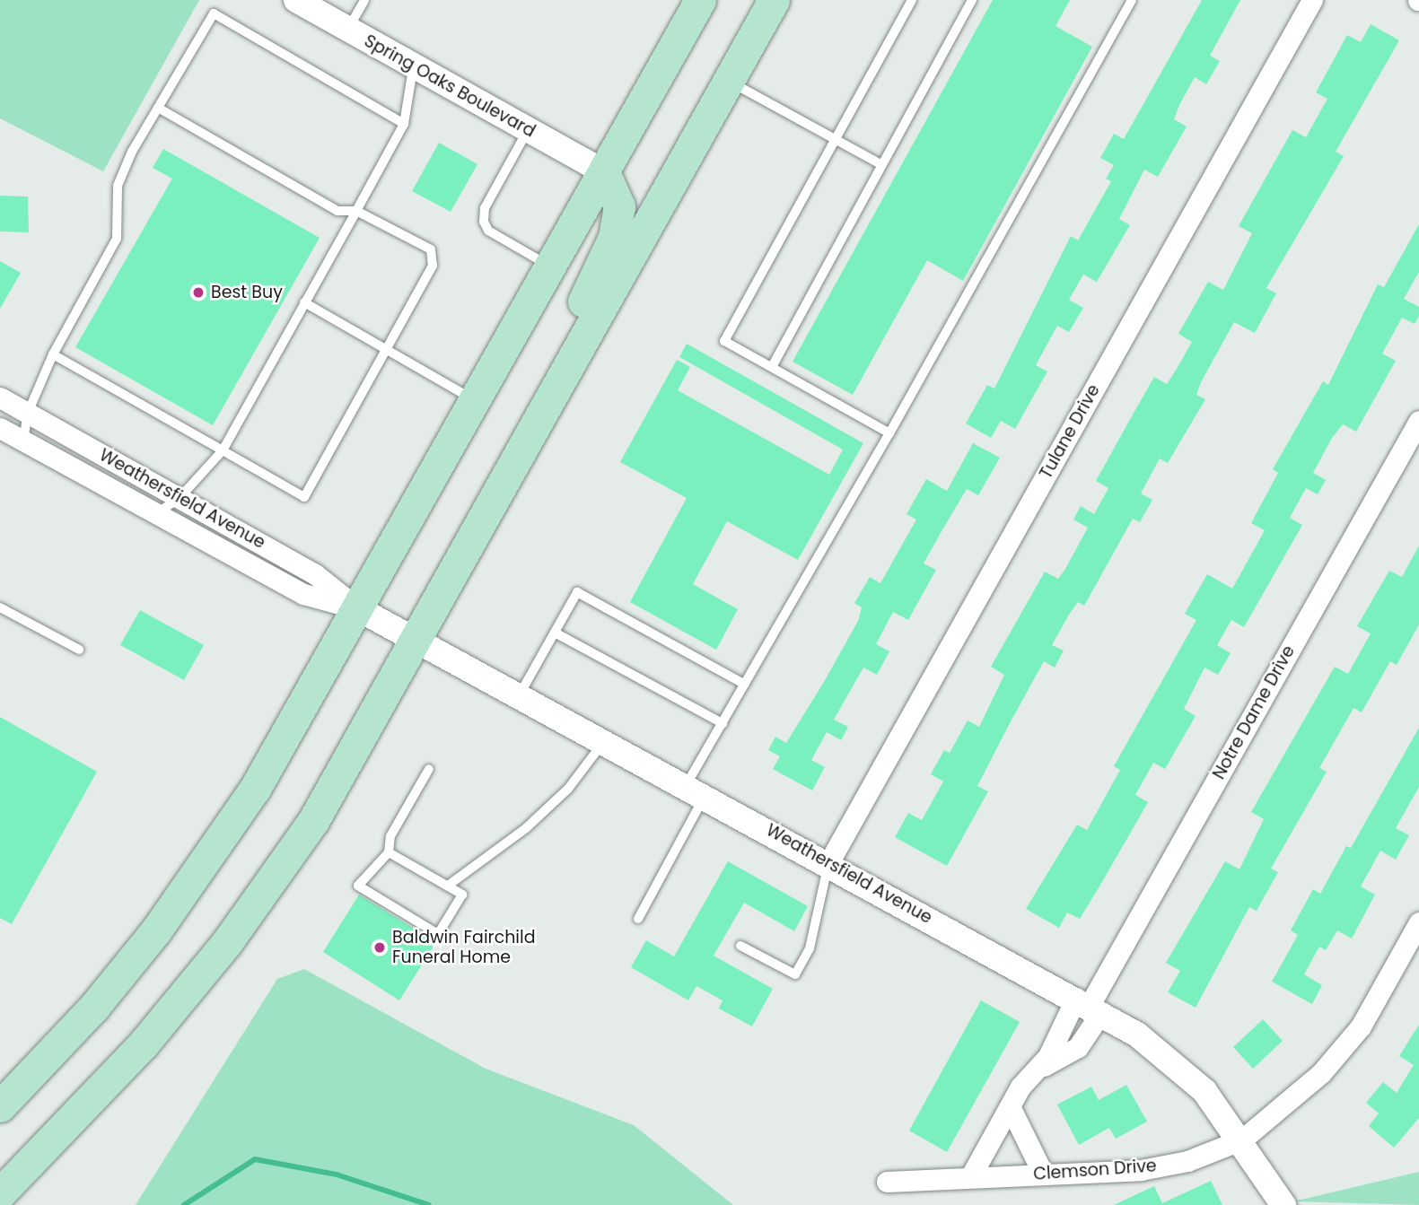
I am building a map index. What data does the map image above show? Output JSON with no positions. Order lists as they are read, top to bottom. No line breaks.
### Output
{"streets":{"street":["Spring Oaks Boulevard","Tulane Drive","Weathersfield Avenue","Notre Dame Drive","Clemson Drive"]},"crossings":[["Tulane Drive","Weathersfield Avenue"],["Weathersfield Avenue","Notre Dame Drive"],["Weathersfield Avenue","Clemson Drive"],["Notre Dame Drive","Clemson Drive"]],"places":["Best Buy","Baldwin Fairchild Funeral Home"]}
